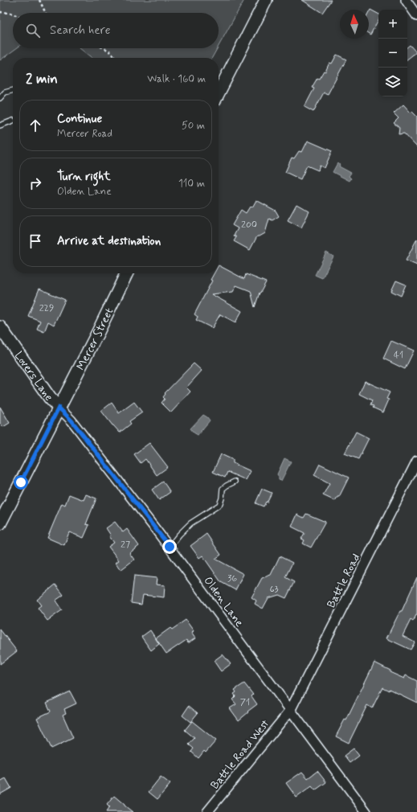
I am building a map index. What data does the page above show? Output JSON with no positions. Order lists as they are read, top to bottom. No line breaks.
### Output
{"streets":{"main road":["Mercer Street","Lovers Lane"],"street":["Battle Road","Olden Lane","Battle Road West"]},"crossings":[["Mercer Street","Lovers Lane"],["Mercer Street","Olden Lane"],["Lovers Lane","Olden Lane"],["Battle Road","Olden Lane"],["Battle Road","Battle Road West"],["Olden Lane","Battle Road West"]],"house_numbers":["200","229","41","27","36","63","71"],"north":"top","page":{"map_buttons":["+","−"],"search":"Search here","heading":["2 min","Walk · 160 m"],"list":[["Continue","Mercer Road","50 m"],["Turn right","Olden Lane","110 m"],"Arrive at destination"]}}
